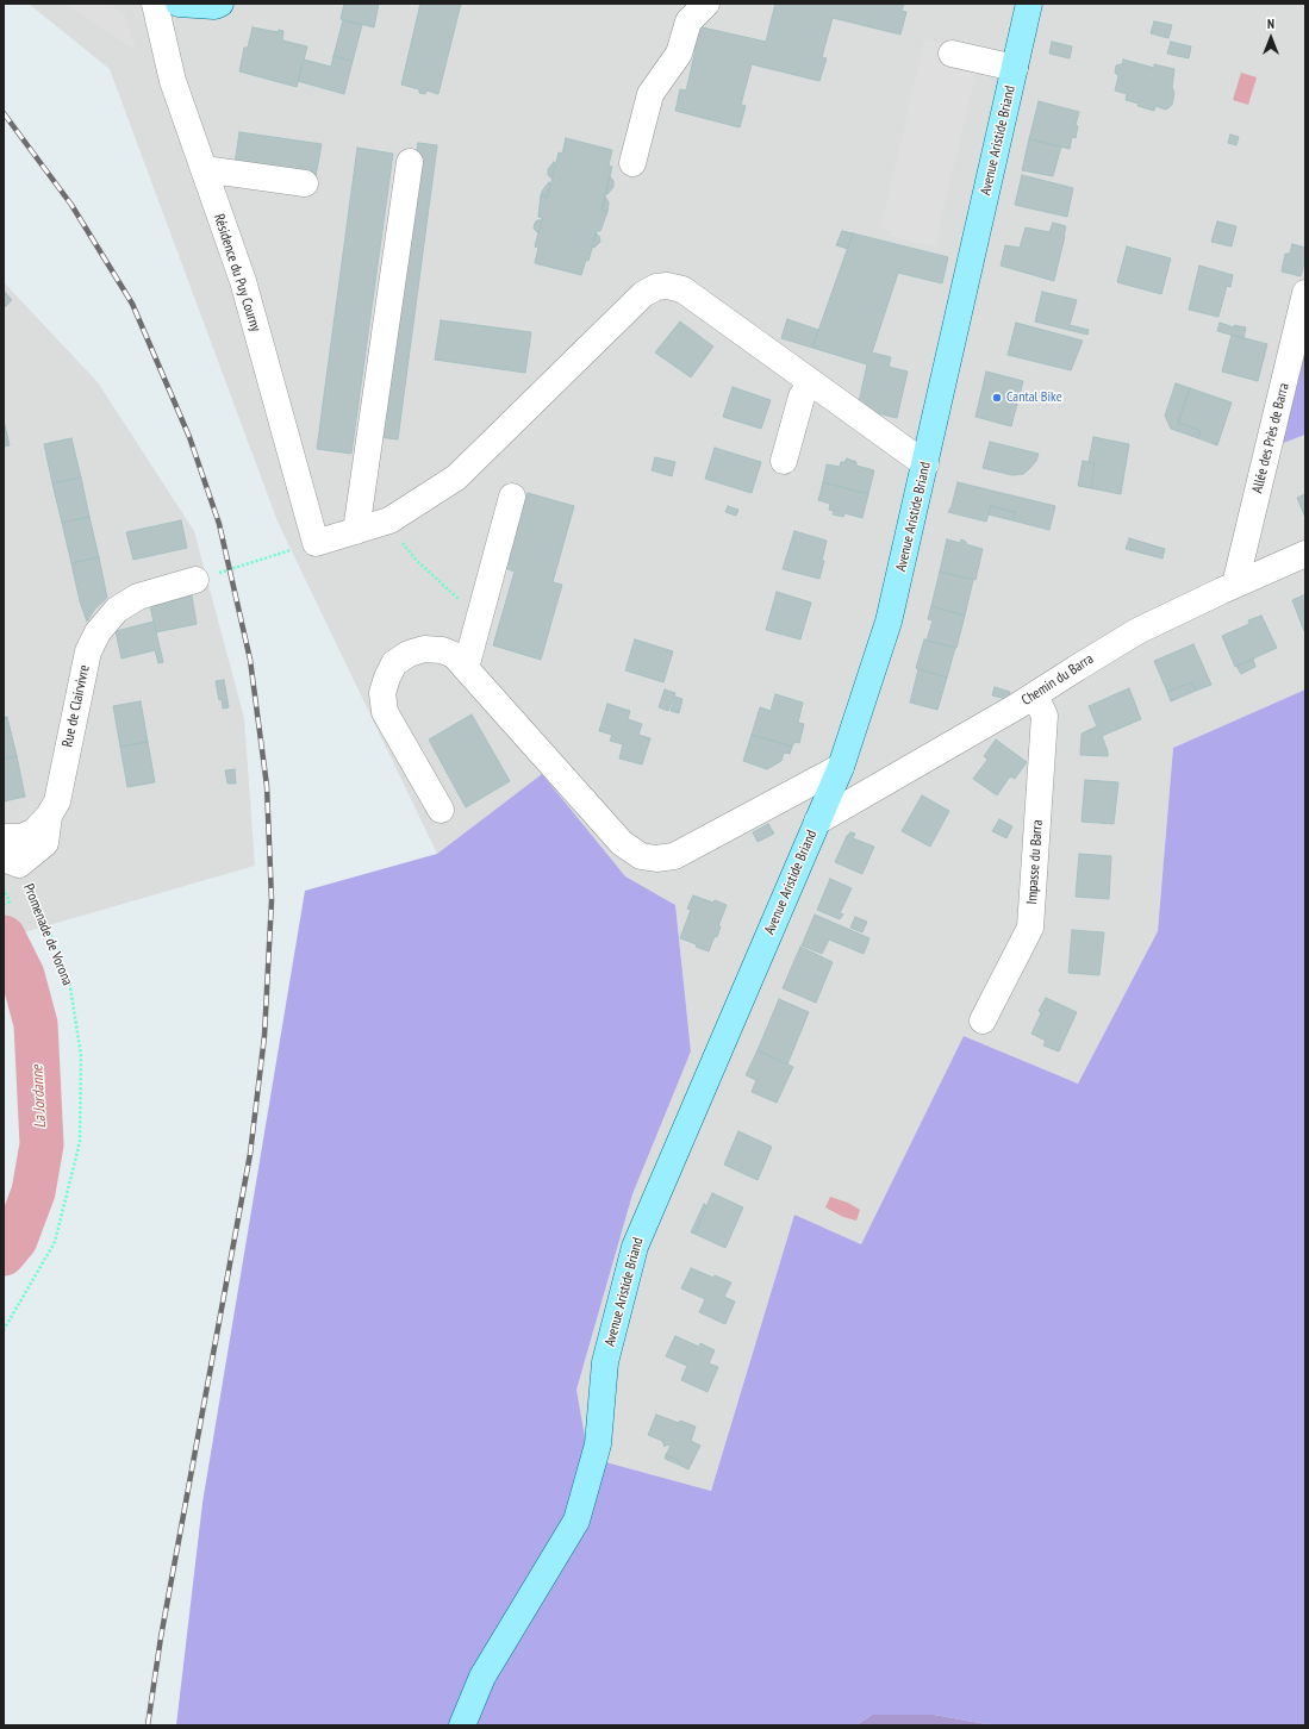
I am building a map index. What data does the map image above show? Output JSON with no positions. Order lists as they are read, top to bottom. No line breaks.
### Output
{"streets":{"main road":["Avenue Aristide Briand"],"street":["Résidence du Puy Courny","Allée des Près de Barra","Chemin du Barra","Rue de Clairvivre","Impasse du Barra"],"path":["Promenade de Vorona"]},"crossings":[["Avenue Aristide Briand","Chemin du Barra"],["Allée des Près de Barra","Chemin du Barra"],["Chemin du Barra","Impasse du Barra"],["Rue de Clairvivre","Promenade de Vorona"]],"water":["La Jordanne"],"places":["Cantal Bike"],"north":"top"}
